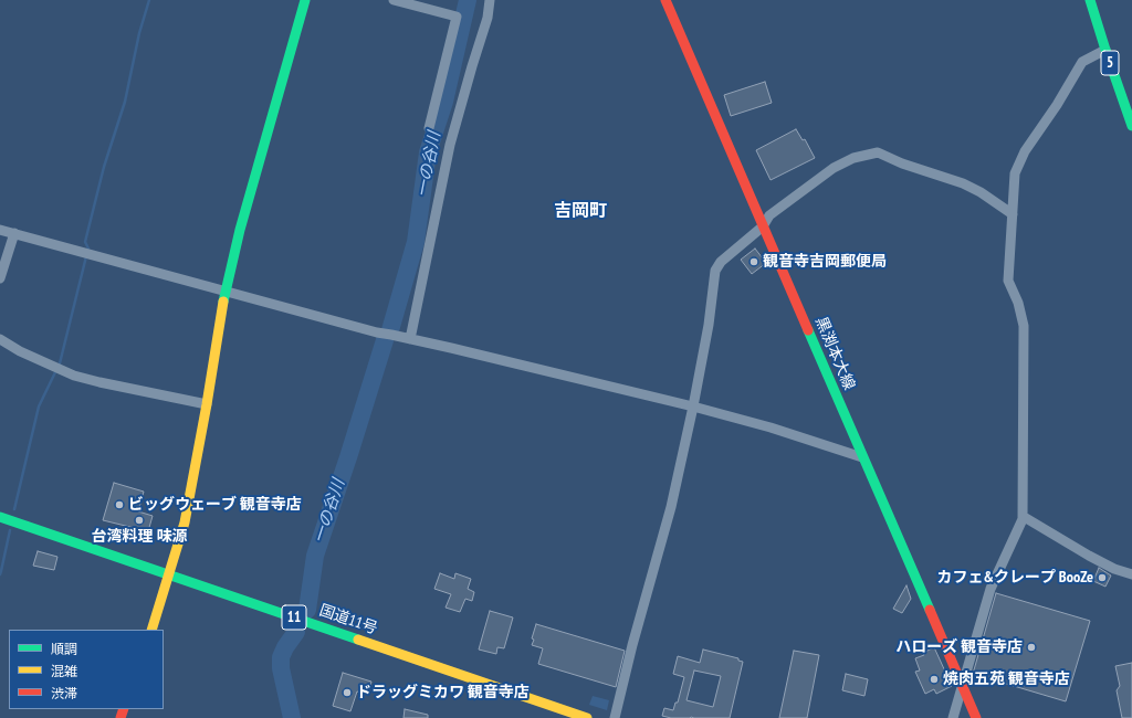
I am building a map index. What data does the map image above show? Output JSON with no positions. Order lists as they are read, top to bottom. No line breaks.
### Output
{"streets":{"main road":["5","黒渕本大線","11","国道11号"]},"districts":["吉岡町"],"water":["一の谷川"],"places":["観音寺吉岡郵便局","ビッグウェーブ 観音寺店","台湾料理 味源","カフェ&クレープ BooZe","ハローズ 観音寺店","焼肉五苑 観音寺店","ドラッグミカワ 観音寺店"],"legend":["順調","混雑","渋滞"]}
